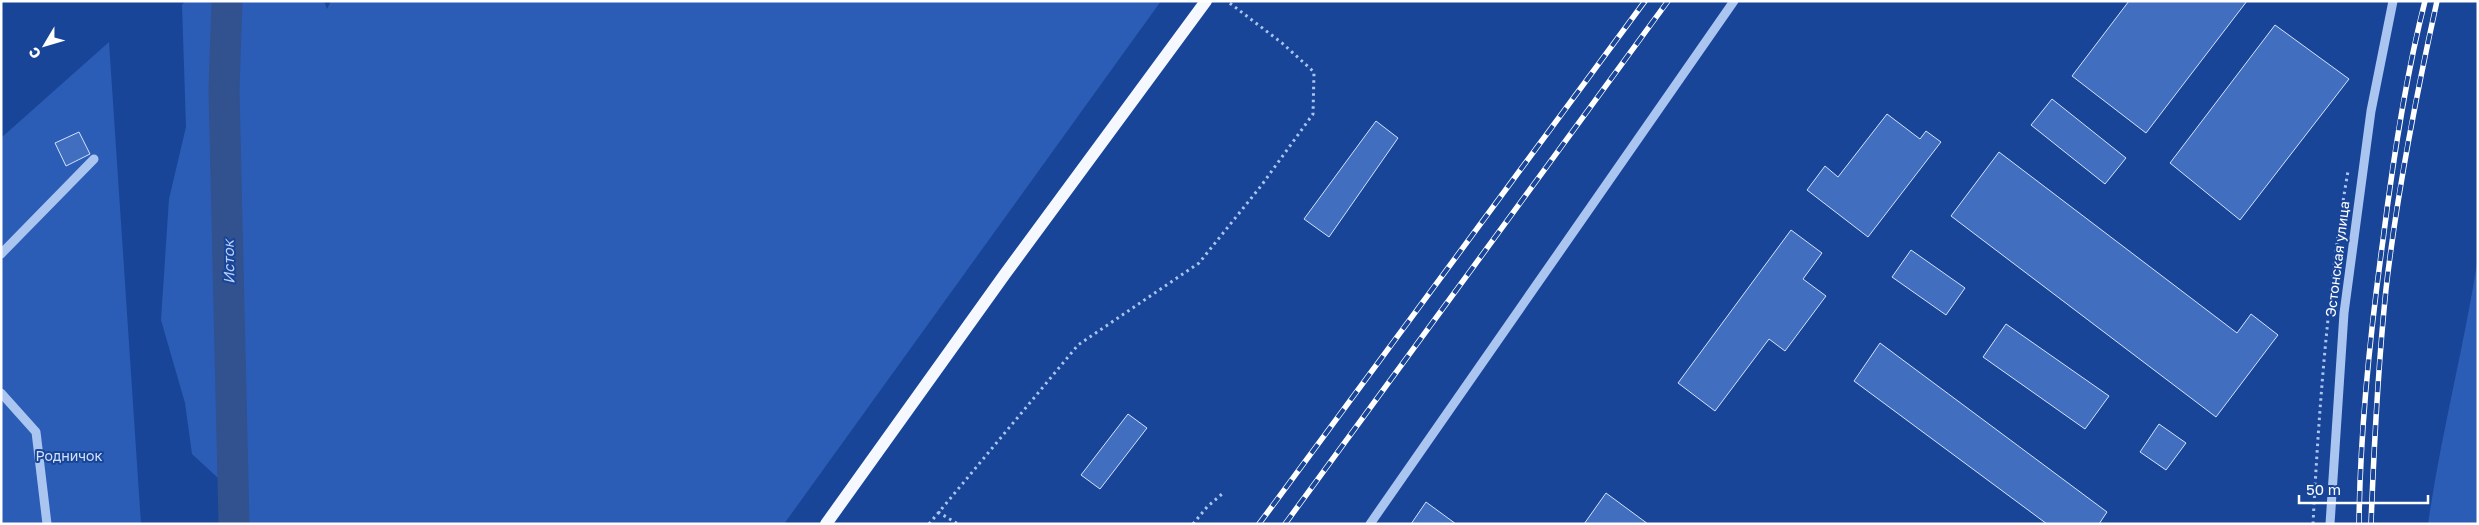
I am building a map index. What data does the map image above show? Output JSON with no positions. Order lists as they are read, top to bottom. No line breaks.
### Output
{"streets":{"street":["Эстонская улица"]},"water":["Исток"],"parks":["Родничок"],"scale_bar":"50 m","north":"bottom left"}
